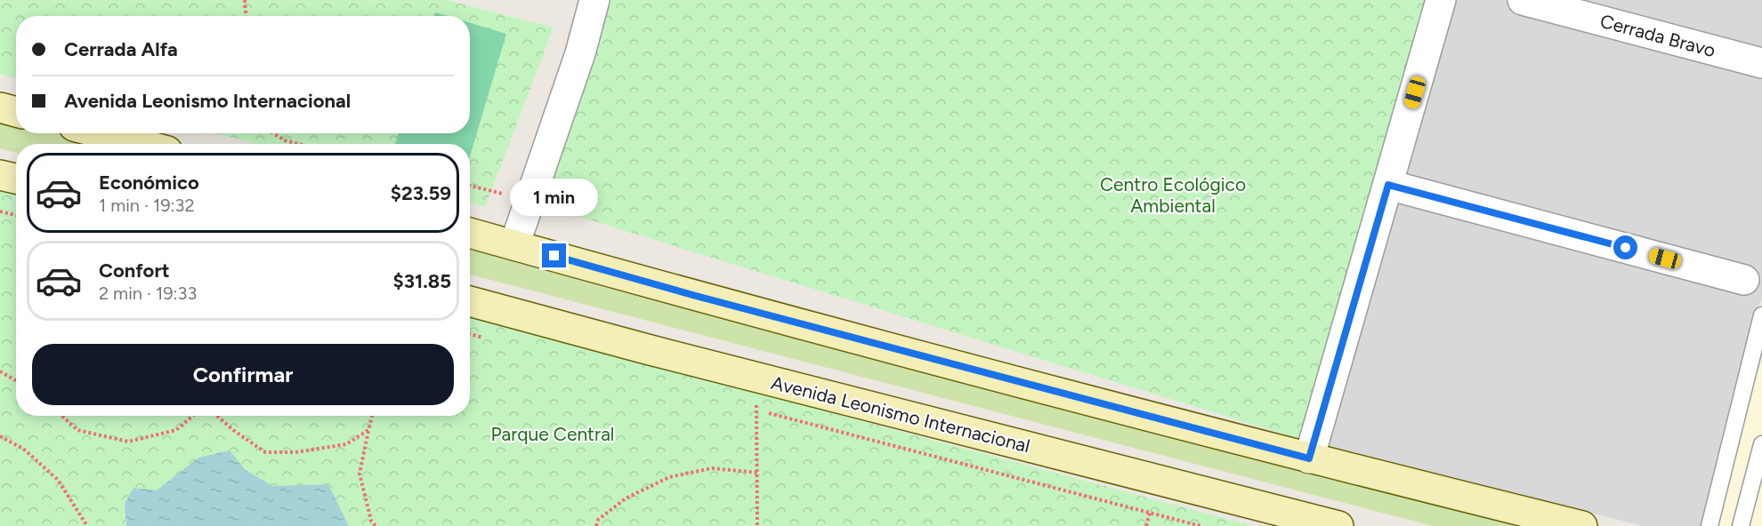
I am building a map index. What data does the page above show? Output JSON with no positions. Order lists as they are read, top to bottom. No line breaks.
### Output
{"streets":{"street":["Cerrada Bravo","Avenida Leonismo Internacional"]},"parks":["Centro Ecológico Ambiental","Parque Central"],"page":{"banner":["Cerrada Alfa","Avenida Leonismo Internacional"],"list":[{"name":"Económico","note":"1 min · 19:32","value":"$23.59"},{"name":"Confort","note":"2 min · 19:33","value":"$31.85"}],"bubble":"1 min","buttons":"Confirmar"}}
